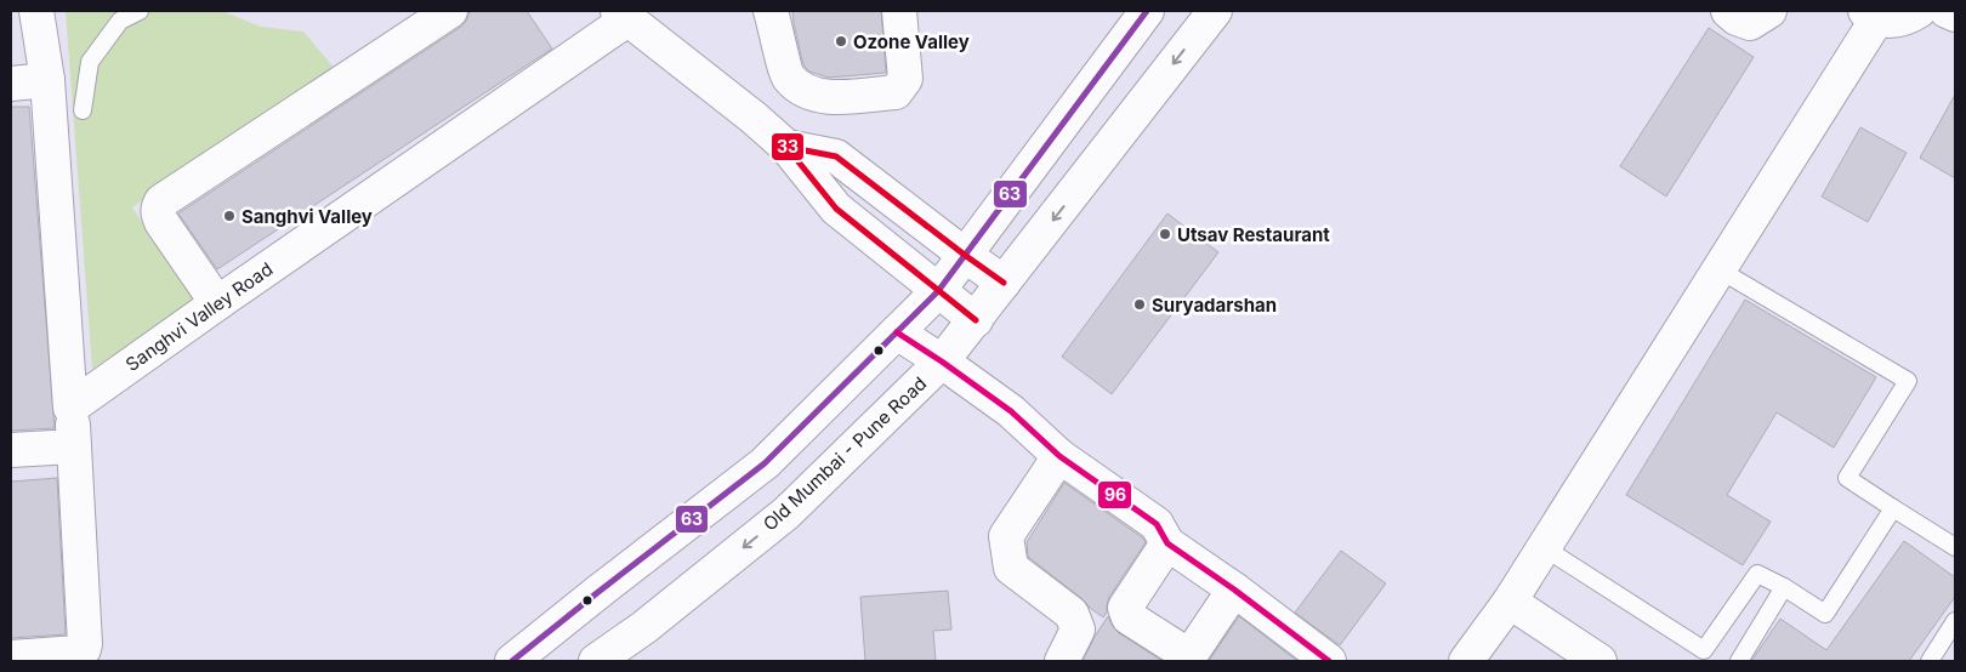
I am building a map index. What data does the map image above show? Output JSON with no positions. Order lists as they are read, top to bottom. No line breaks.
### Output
{"streets":{"street":["Sanghvi Valley Road","Old Mumbai - Pune Road"]},"places":["Ozone Valley","Sanghvi Valley","Utsav Restaurant","Suryadarshan"],"lines":["transit line 63","transit line 33","transit line 96"]}
